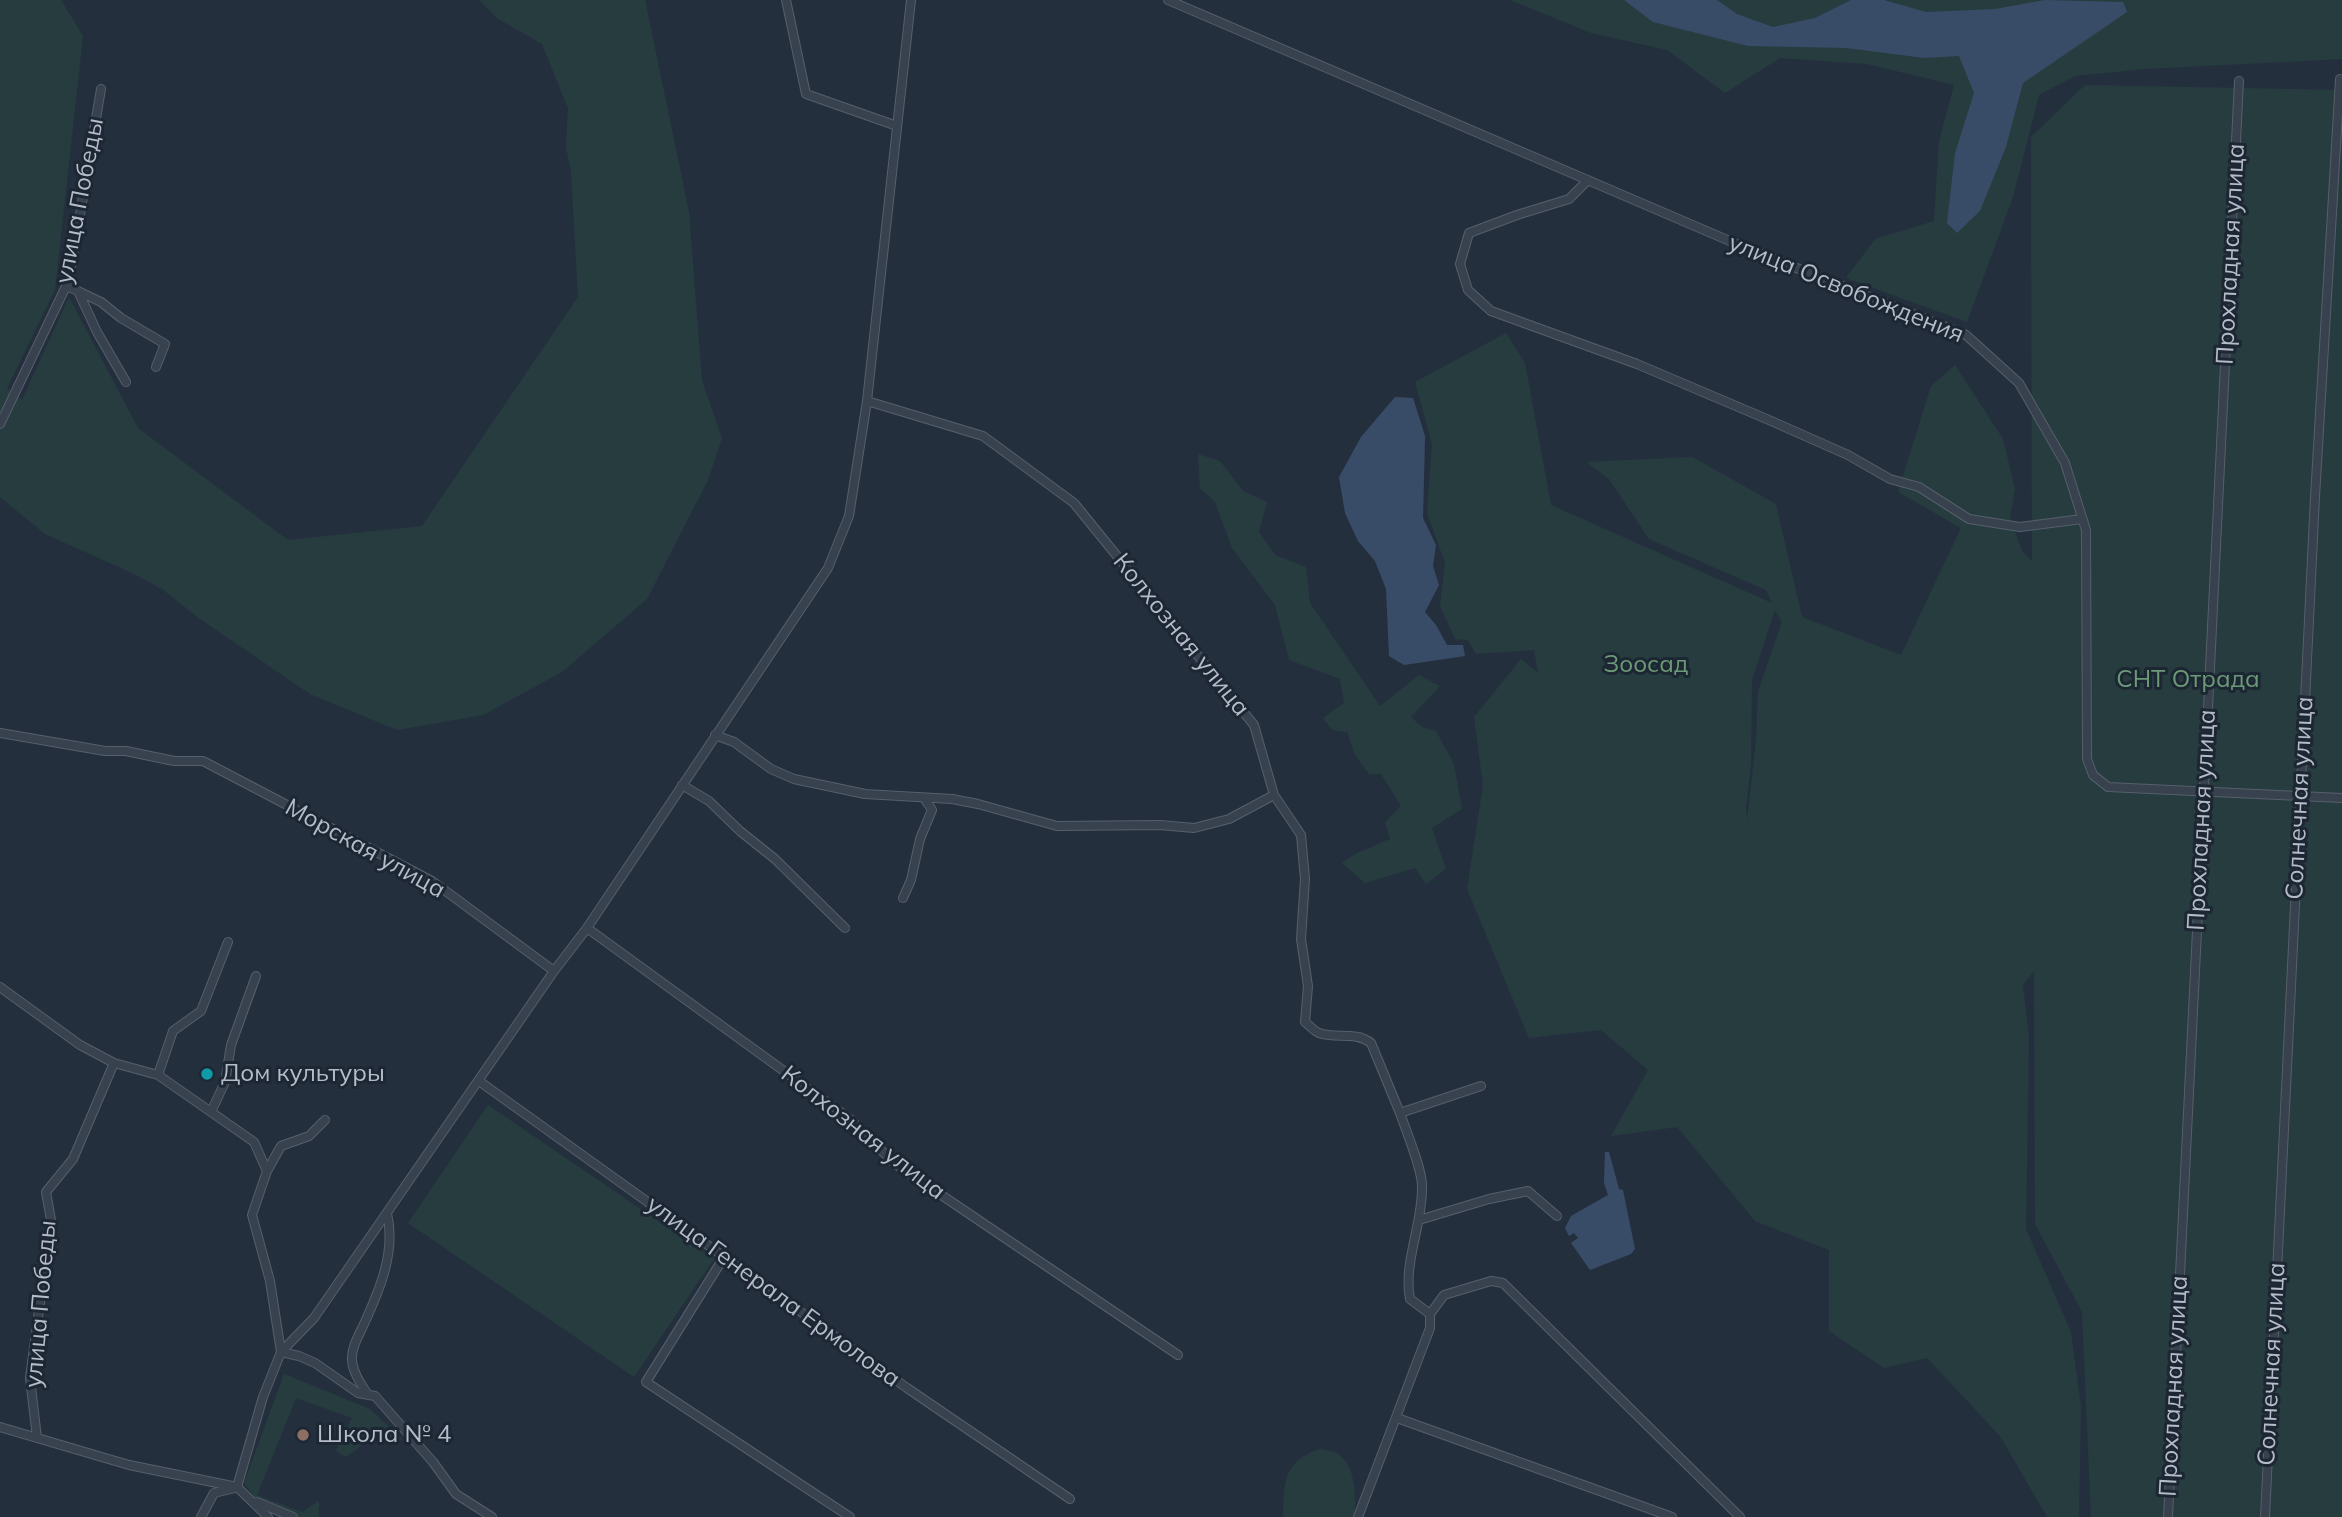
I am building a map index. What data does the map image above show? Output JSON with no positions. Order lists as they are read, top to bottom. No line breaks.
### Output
{"streets":{"street":["улица Победы","Прохладная улица","улица Освобождения","Колхозная улица","Солнечная улица","Морская улица","улица Генерала Ермолова"]},"crossings":[["Прохладная улица","улица Освобождения"],["улица Освобождения","Солнечная улица"]],"parks":["Зоосад","СНТ Отрада"],"places":["Дом культуры","Школа № 4"]}
